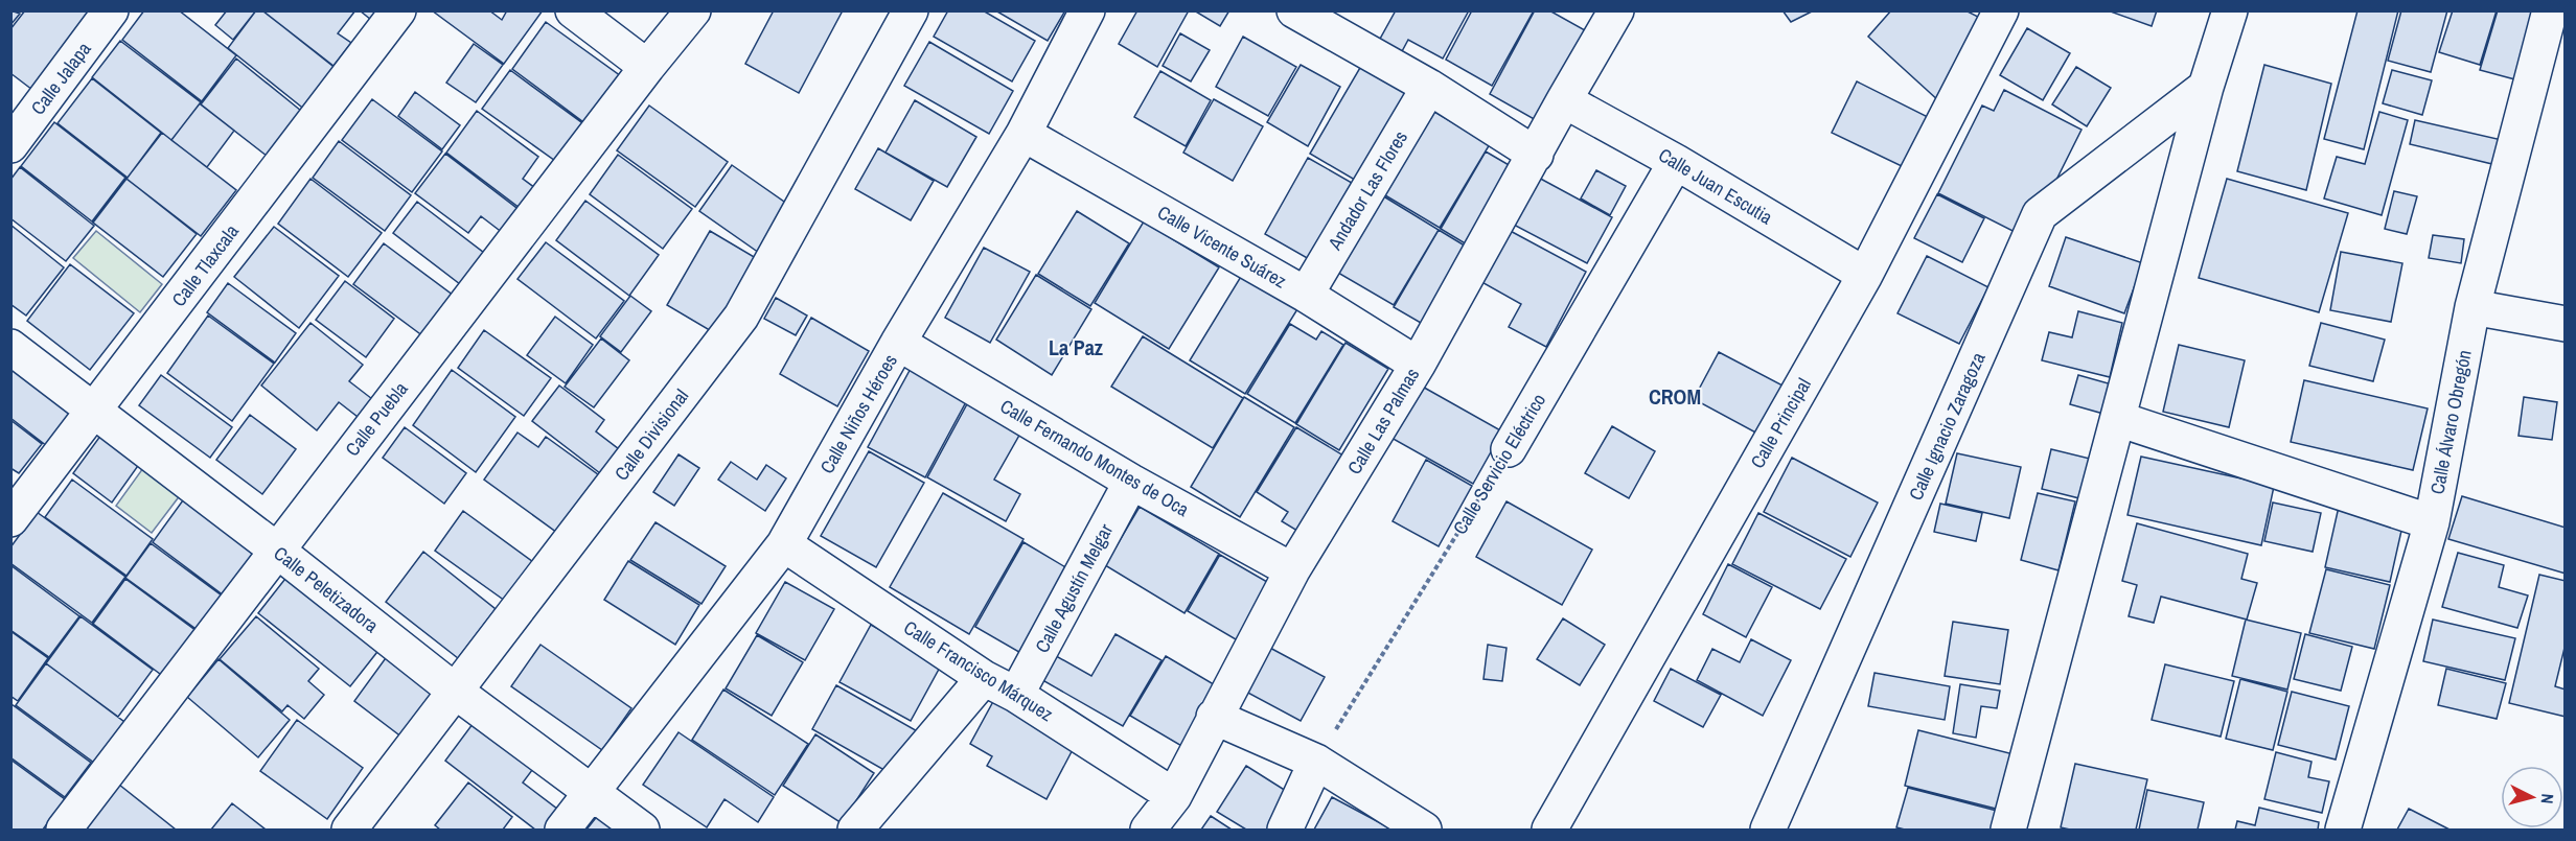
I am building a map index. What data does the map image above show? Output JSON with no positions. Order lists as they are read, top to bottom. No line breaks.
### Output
{"streets":{"street":["Calle Jalapa","Calle Juan Escutia","Andador Las Flores","Calle Vicente Suárez","Calle Tlaxcala","Calle Niños Héroes","Calle Puebla","Calle Las Palmas","Calle Álvaro Obregón","Calle Principal","Calle Ignacio Zaragoza","Calle Divisional","Calle Fernando Montes de Oca","Calle Servicio Eléctrico","Calle Agustín Melgar","Calle Peletizadora","Calle Francisco Márquez"]},"crossings":[["Calle Juan Escutia","Calle Las Palmas"],["Calle Juan Escutia","Calle Principal"],["Calle Juan Escutia","Calle Servicio Eléctrico"],["Andador Las Flores","Calle Vicente Suárez"],["Calle Vicente Suárez","Calle Niños Héroes"],["Calle Vicente Suárez","Calle Las Palmas"],["Calle Tlaxcala","Calle Peletizadora"],["Calle Niños Héroes","Calle Fernando Montes de Oca"],["Calle Niños Héroes","Calle Peletizadora"],["Calle Niños Héroes","Calle Francisco Márquez"],["Calle Puebla","Calle Peletizadora"],["Calle Las Palmas","Calle Fernando Montes de Oca"],["Calle Las Palmas","Calle Francisco Márquez"],["Calle Divisional","Calle Peletizadora"],["Calle Fernando Montes de Oca","Calle Agustín Melgar"],["Calle Agustín Melgar","Calle Francisco Márquez"]],"districts":["La Paz","CROM"],"north":"right"}
